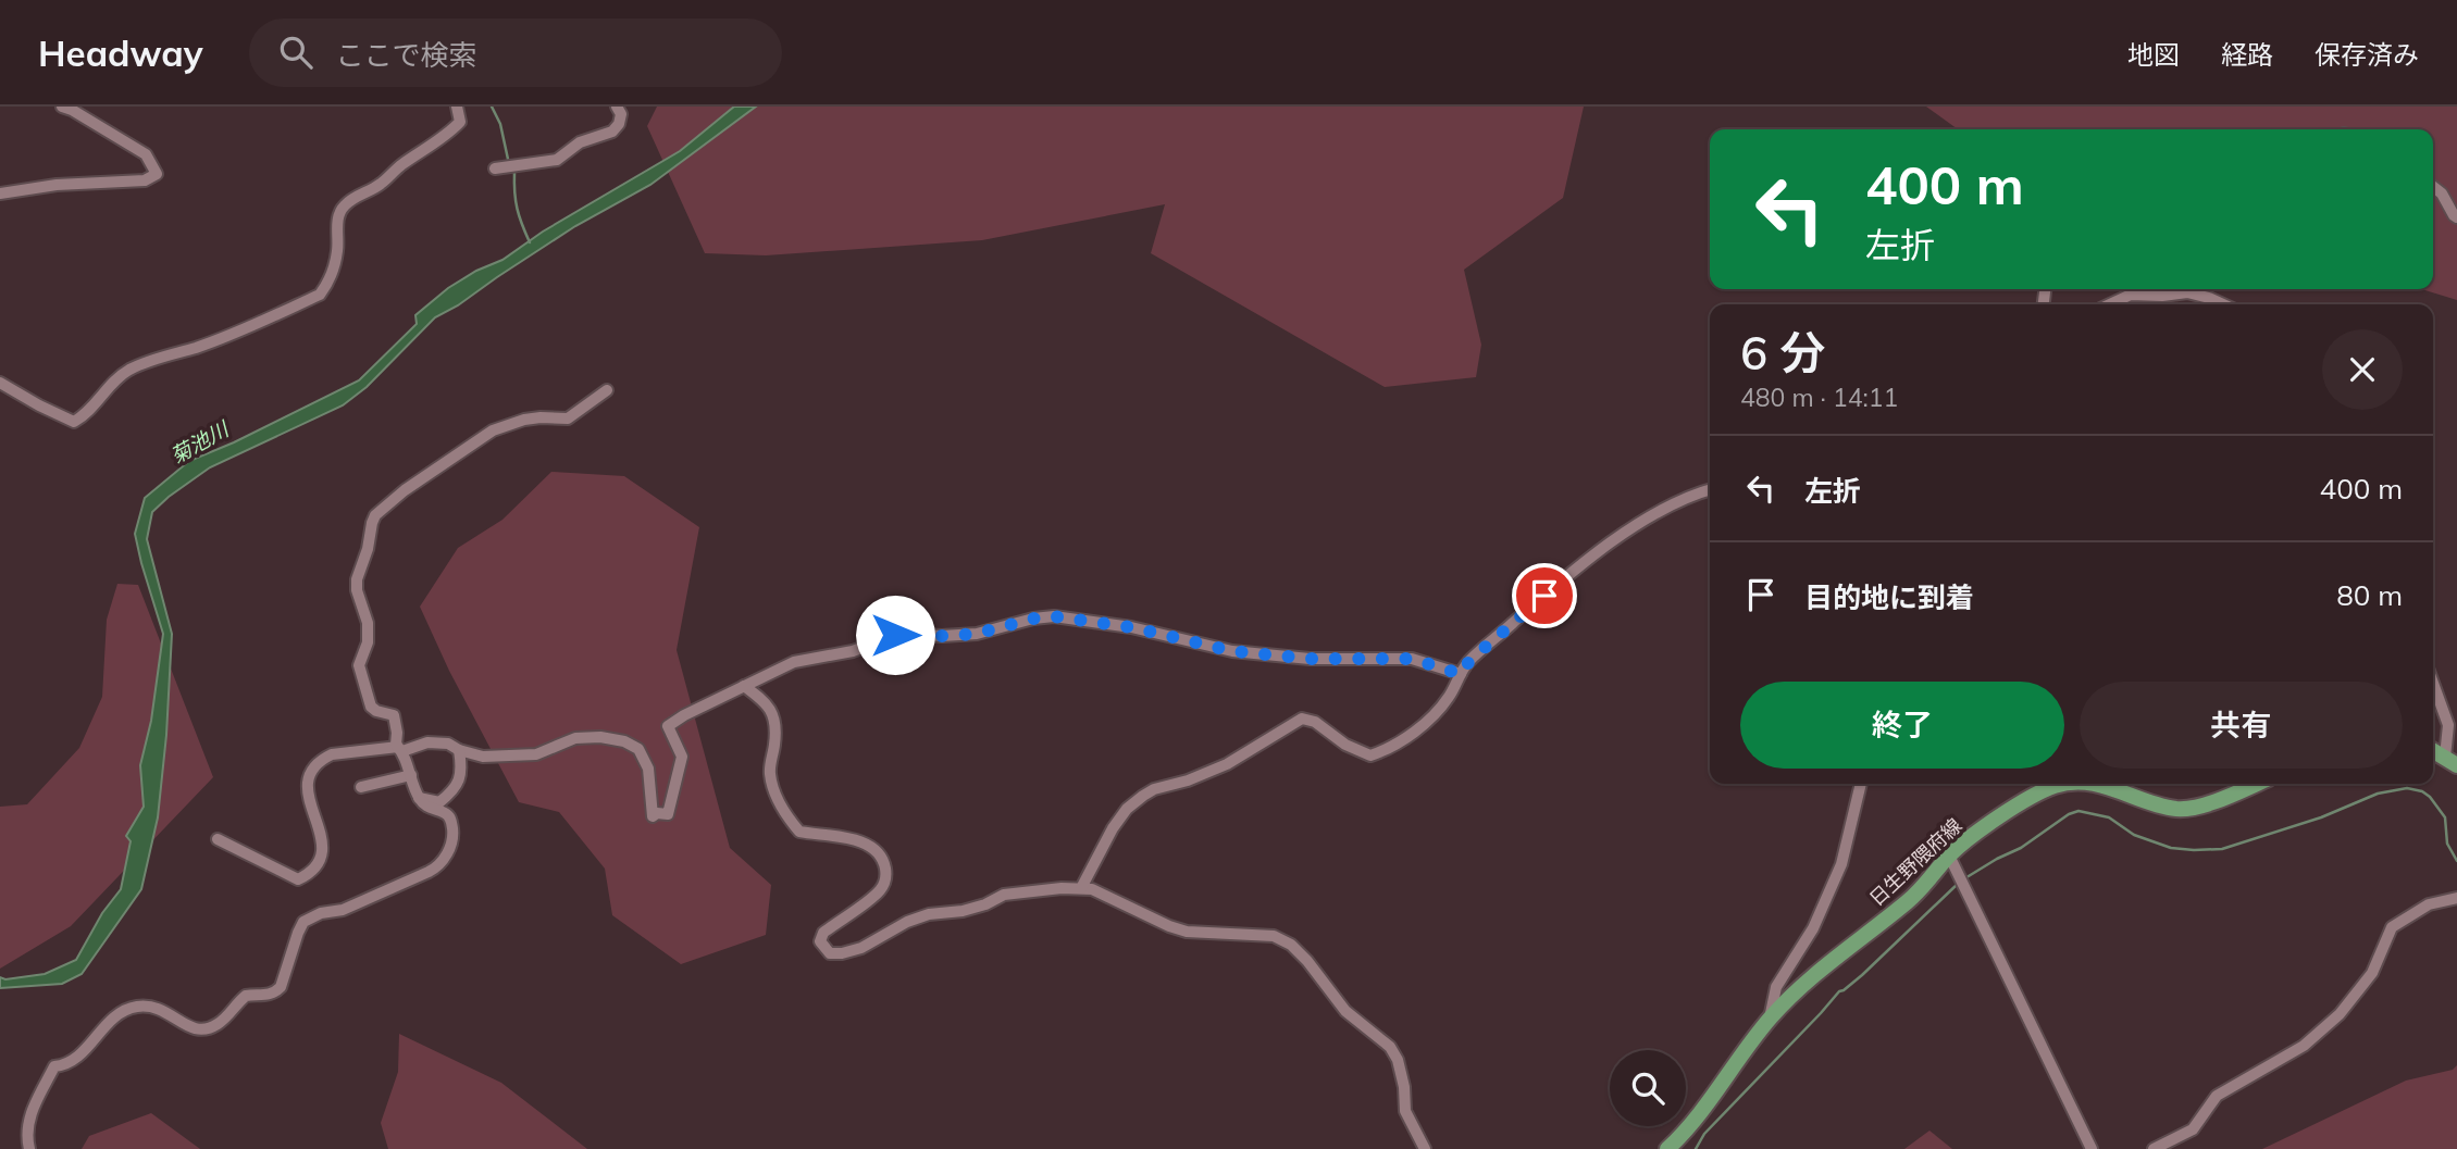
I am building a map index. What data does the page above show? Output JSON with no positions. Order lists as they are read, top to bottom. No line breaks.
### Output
{"streets":{"main road":["日生野隈府線"]},"water":["菊池川"],"page":{"header":"Headway","search":"ここで検索","nav":["地図","経路","保存済み"],"turn":["400 m","左折"],"heading":["6 分","480 m · 14:11"],"list":[{"name":"左折","value":"400 m"},{"name":"目的地に到着","value":"80 m"}],"buttons":["終了","共有"]}}
